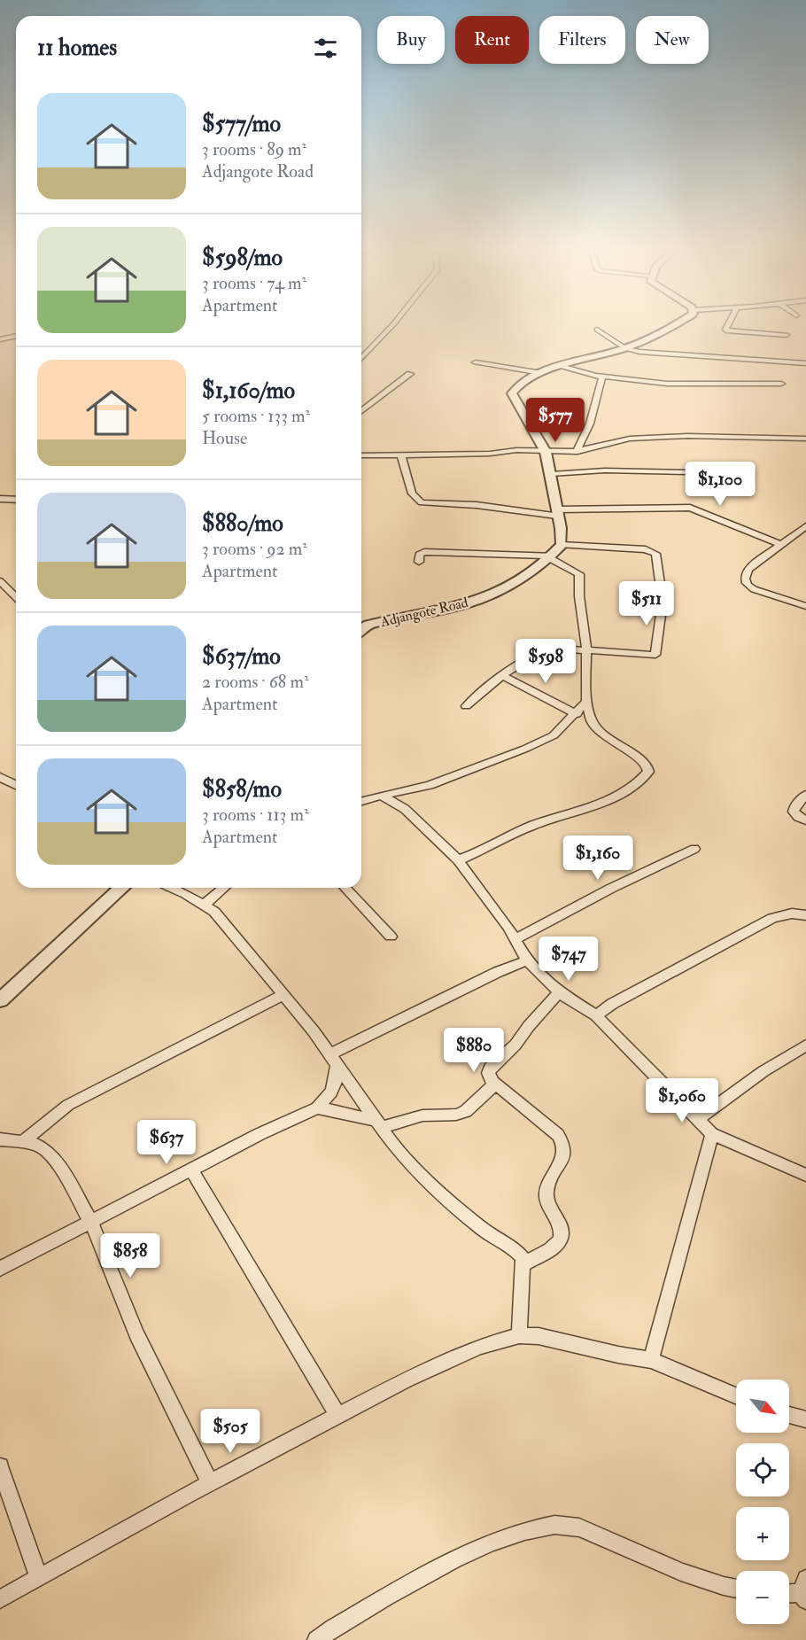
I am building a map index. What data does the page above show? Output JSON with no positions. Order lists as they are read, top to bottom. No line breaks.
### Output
{"streets":{"street":["Adjangote Road"]},"north":"bottom right","page":{"chip":["Buy","Rent","Filters","New"],"heading":"11 homes","list":[{"name":"$577/mo","note":"3 rooms · 89 m² · Adjangote Road"},{"name":"$598/mo","note":"3 rooms · 74 m² · Apartment"},{"name":"$1,160/mo","note":"5 rooms · 133 m² · House"},{"name":"$880/mo","note":"3 rooms · 92 m² · Apartment"},{"name":"$637/mo","note":"2 rooms · 68 m² · Apartment"},{"name":"$858/mo","note":"3 rooms · 113 m² · Apartment"}],"price":["$577","$1,100","$511","$598","$1,160","$747","$880","$1,060","$637","$858","$505"],"map_buttons":["+","−"]}}
